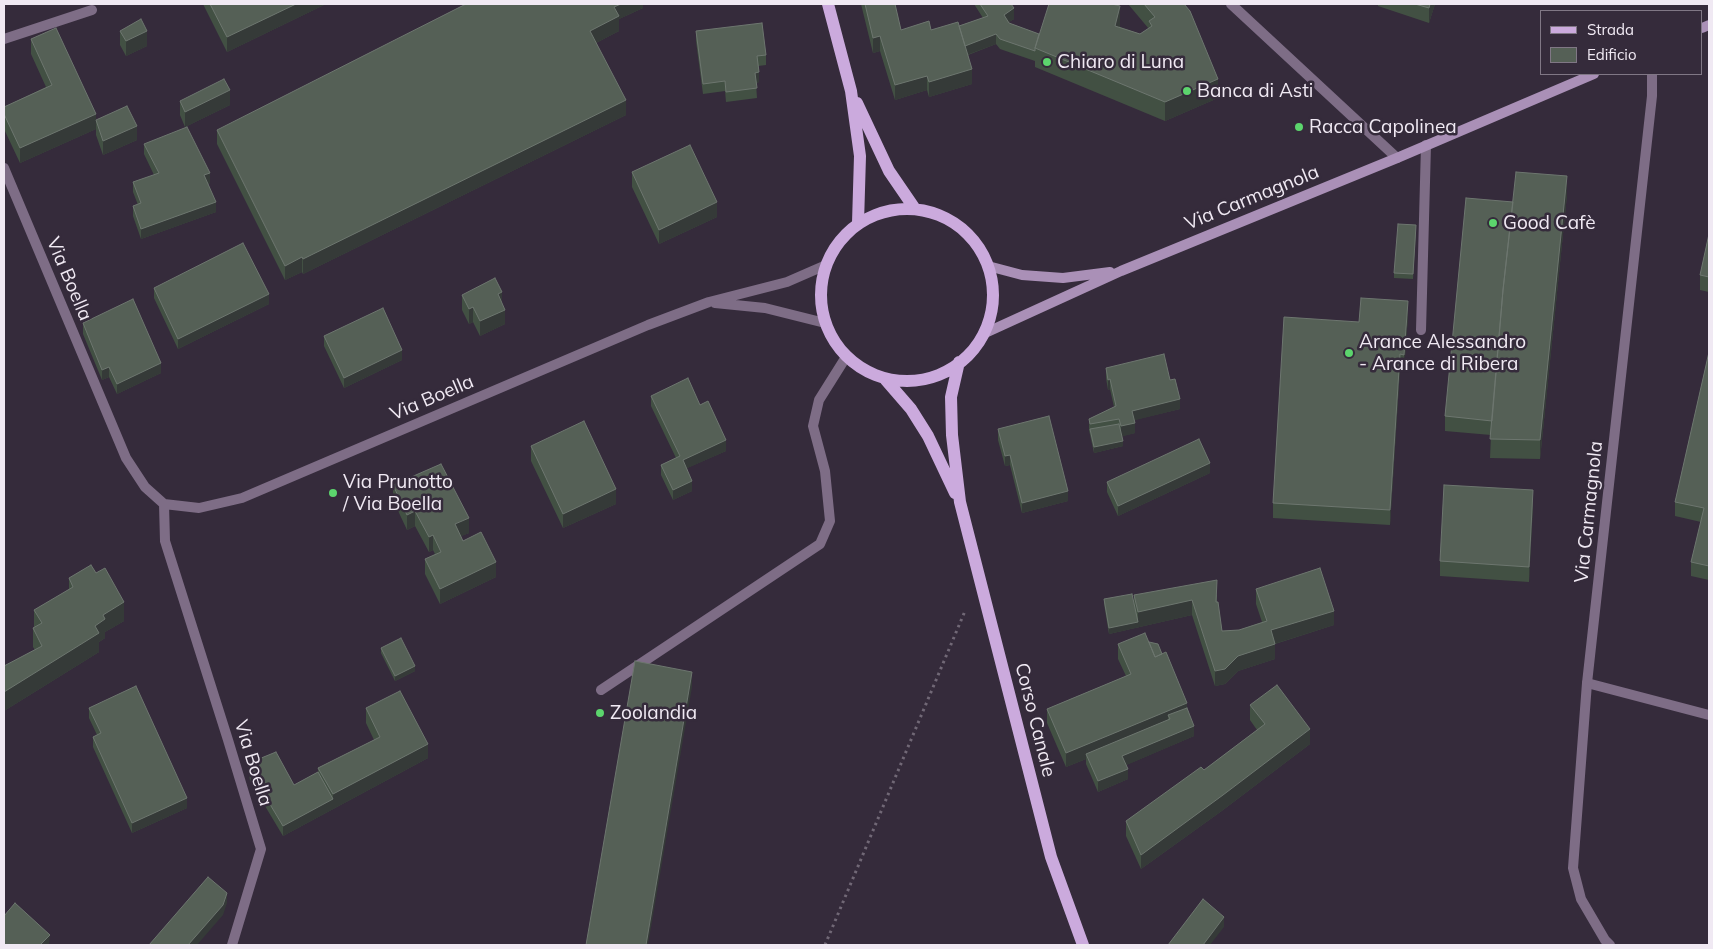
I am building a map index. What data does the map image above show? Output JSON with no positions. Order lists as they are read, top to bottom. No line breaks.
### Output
{"streets":{"main road":["Via Carmagnola","Corso Canale"],"street":["Via Boella"]},"crossings":[["Via Carmagnola","Via Boella"],["Via Carmagnola","Corso Canale"],["Via Boella","Corso Canale"]],"places":["Chiaro di Luna","Banca di Asti","Racca Capolinea","Good Cafè","Arance Alessandro - Arance di Ribera","Via Prunotto / Via Boella","Zoolandia"],"legend":["Strada","Edificio"]}
